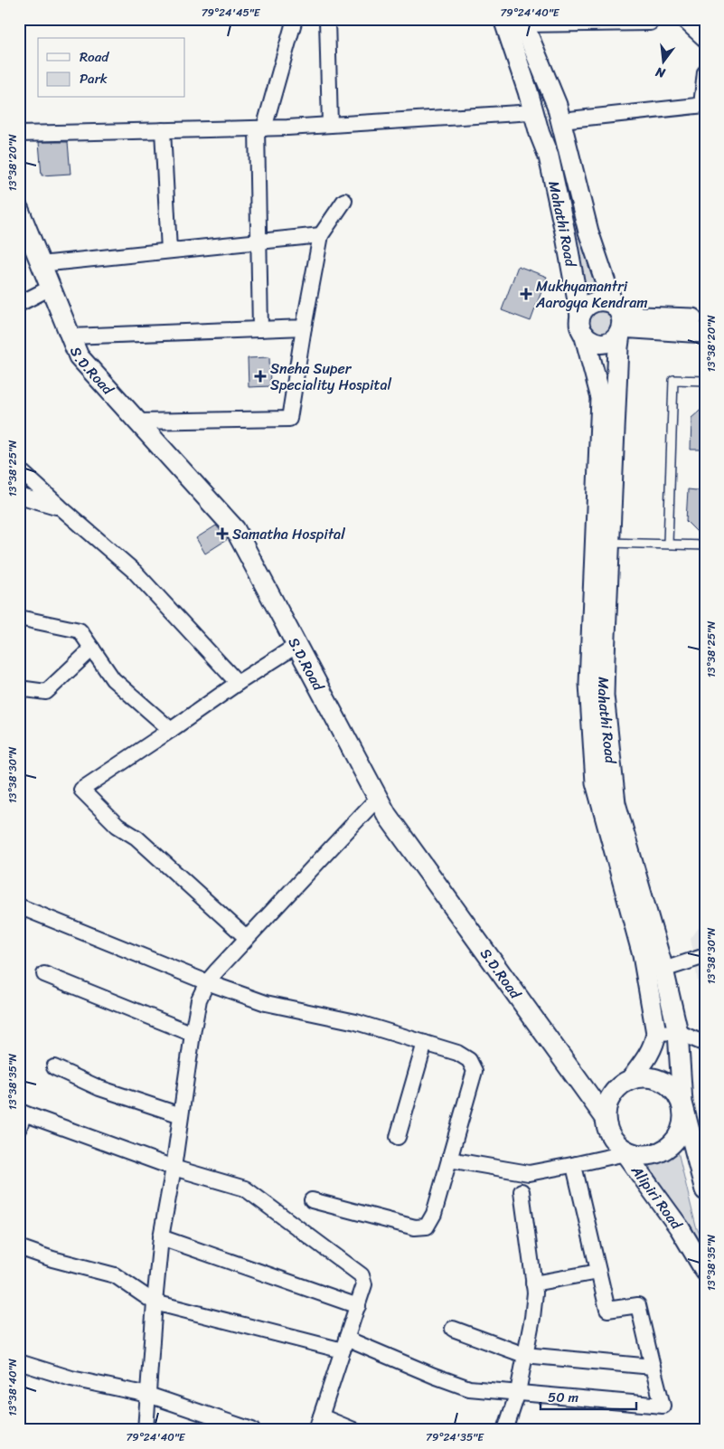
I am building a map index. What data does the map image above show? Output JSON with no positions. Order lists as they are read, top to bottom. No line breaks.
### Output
{"streets":{"street":["Mahathi Road","S.D.Road","Alipiri Road"]},"crossings":[["Mahathi Road","S.D.Road"],["Mahathi Road","Alipiri Road"],["S.D.Road","Alipiri Road"]],"places":{"health":["Mukhyamantri Aarogya Kendram","Sneha Super Speciality Hospital","Samatha Hospital"]},"legend":["Road","Park"],"scale_bar":"50 m","north":"bottom","coordinates":["79°24'45\"E","79°24'40\"E","13°38'20\"N","13°38'25\"N","13°38'30\"N","13°38'35\"N","13°38'40\"N","79°24'35\"E"]}
